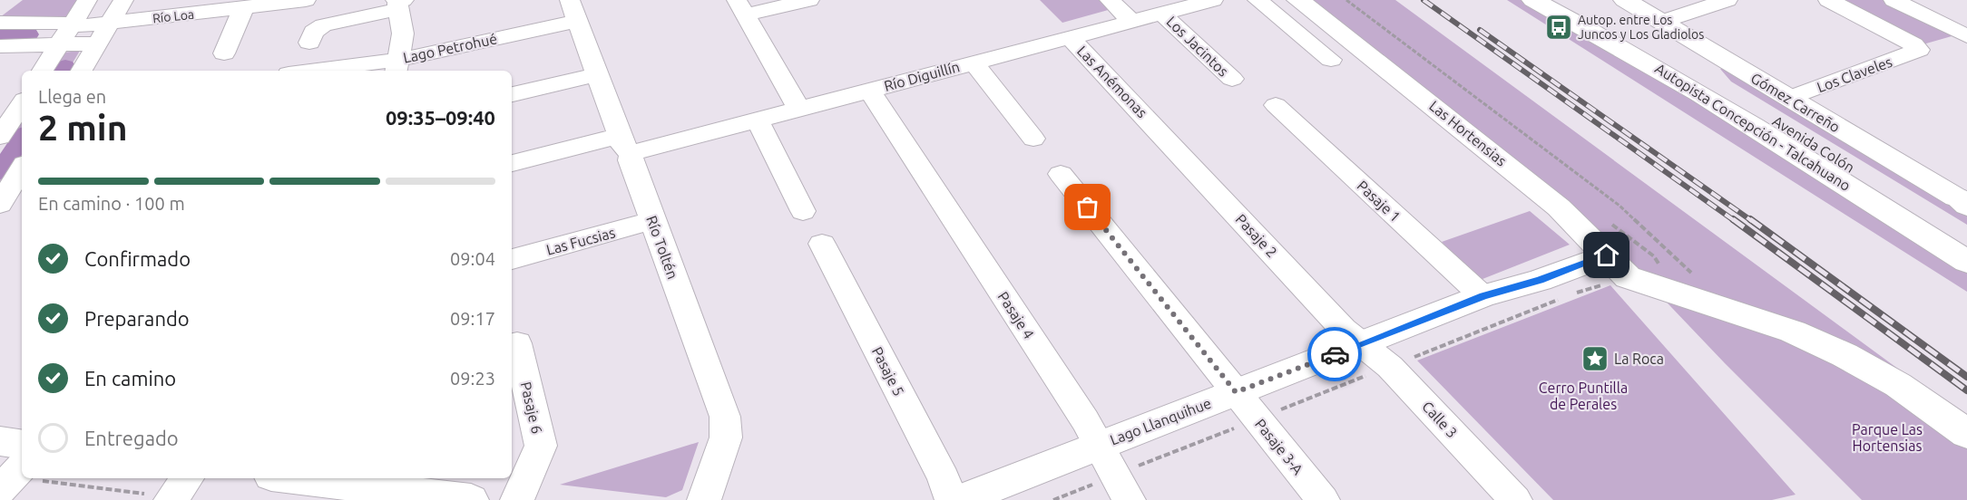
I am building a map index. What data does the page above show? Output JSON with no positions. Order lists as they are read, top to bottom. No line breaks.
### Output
{"streets":{"main road":["Gómez Carreño","Autopista Concepción - Talcahuano","Las Hortensias","Avenida Colón","Lago Llanquihue"],"street":["Río Loa","Los Jacintos","Lago Petrohué","Los Claveles","Río Diguillín","Las Anémonas","Pasaje 1","Pasaje 2","Las Fucsias","Río Toltén","Pasaje 4","Pasaje 5","Pasaje 6","Calle 3","Pasaje 3-A"]},"crossings":[["Los Jacintos","Río Diguillín"],["Lago Petrohué","Río Toltén"],["Los Claveles","Gómez Carreño"],["Río Diguillín","Las Anémonas"],["Río Diguillín","Río Toltén"],["Río Diguillín","Pasaje 4"],["Las Anémonas","Pasaje 2"],["Las Hortensias","Lago Llanquihue"],["Pasaje 1","Lago Llanquihue"],["Pasaje 2","Calle 3"],["Pasaje 2","Lago Llanquihue"],["Las Fucsias","Río Toltén"],["Pasaje 4","Lago Llanquihue"],["Calle 3","Lago Llanquihue"],["Lago Llanquihue","Pasaje 3-A"]],"parks":["Cerro Puntilla de Perales","Parque Las Hortensias"],"places":{"bus stop":["Autop. entre Los Juncos y Los Gladiolos"],"place":["La Roca"]},"page":{"heading":["2 min","Llega en","09:35–09:40"],"bar":"En camino · 100 m","list":[["Confirmado","09:04"],["Preparando","09:17"],["En camino","09:23"],"Entregado"]}}
